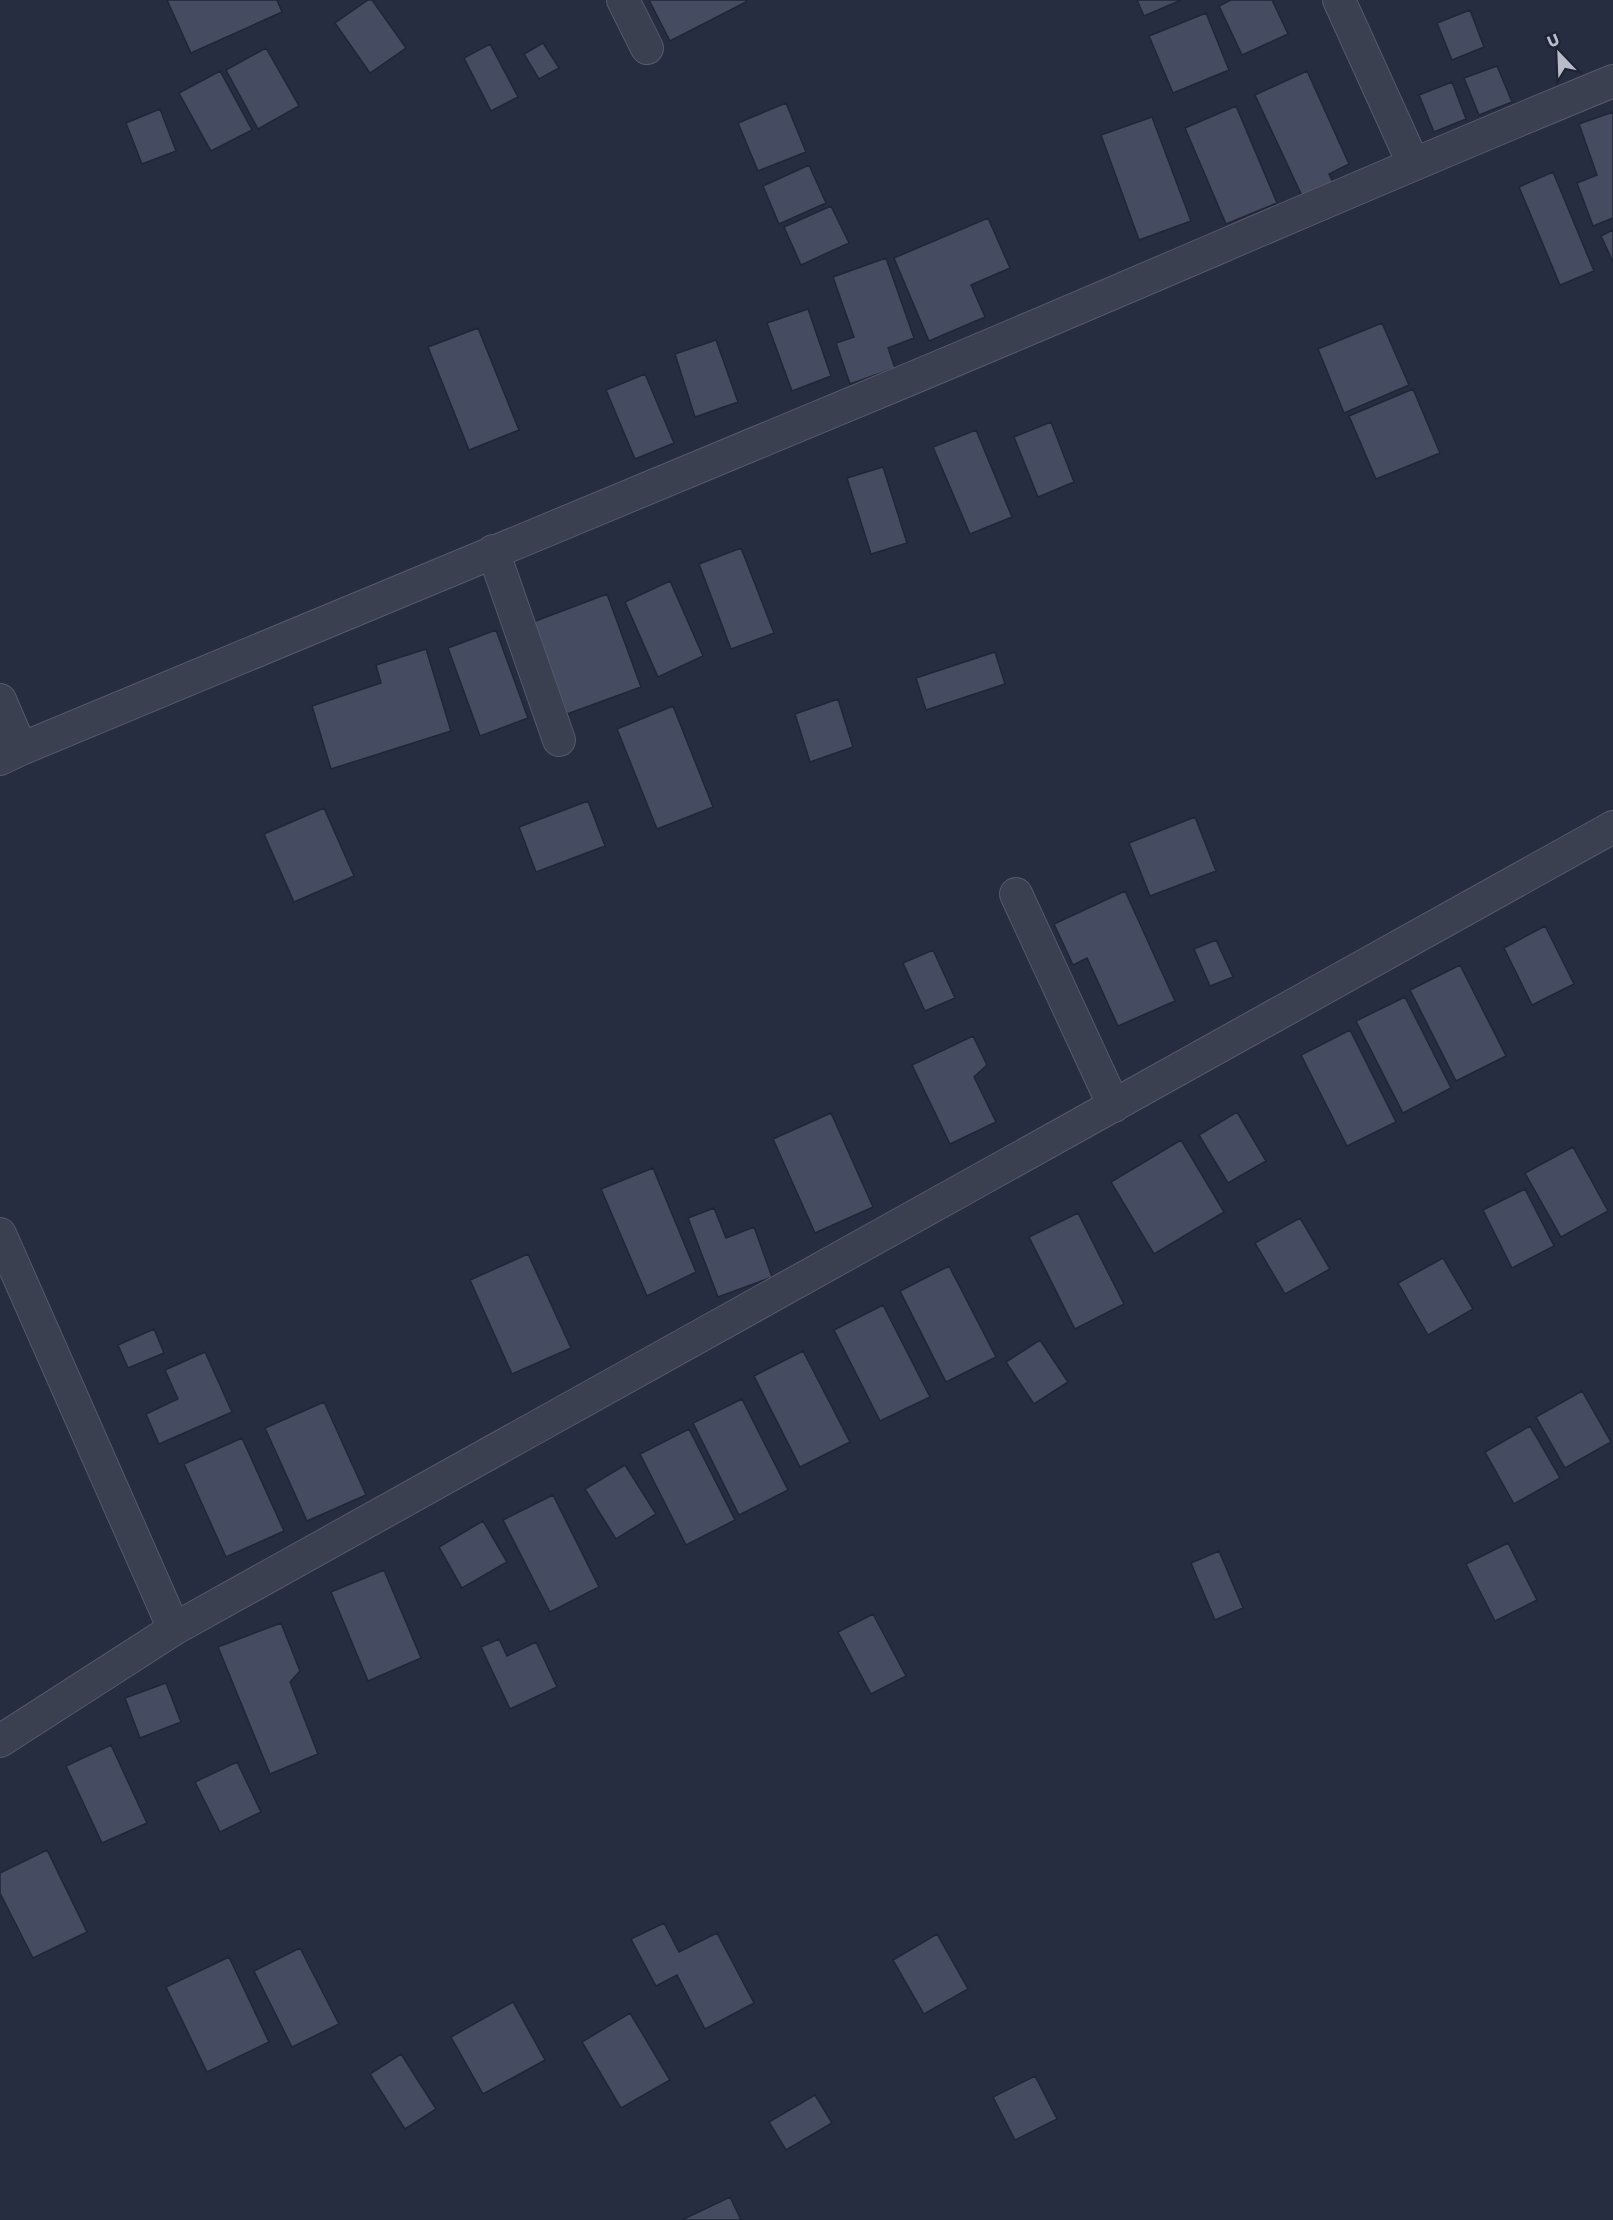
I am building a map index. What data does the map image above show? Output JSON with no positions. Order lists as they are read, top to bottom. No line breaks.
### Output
{"north":"top left"}
